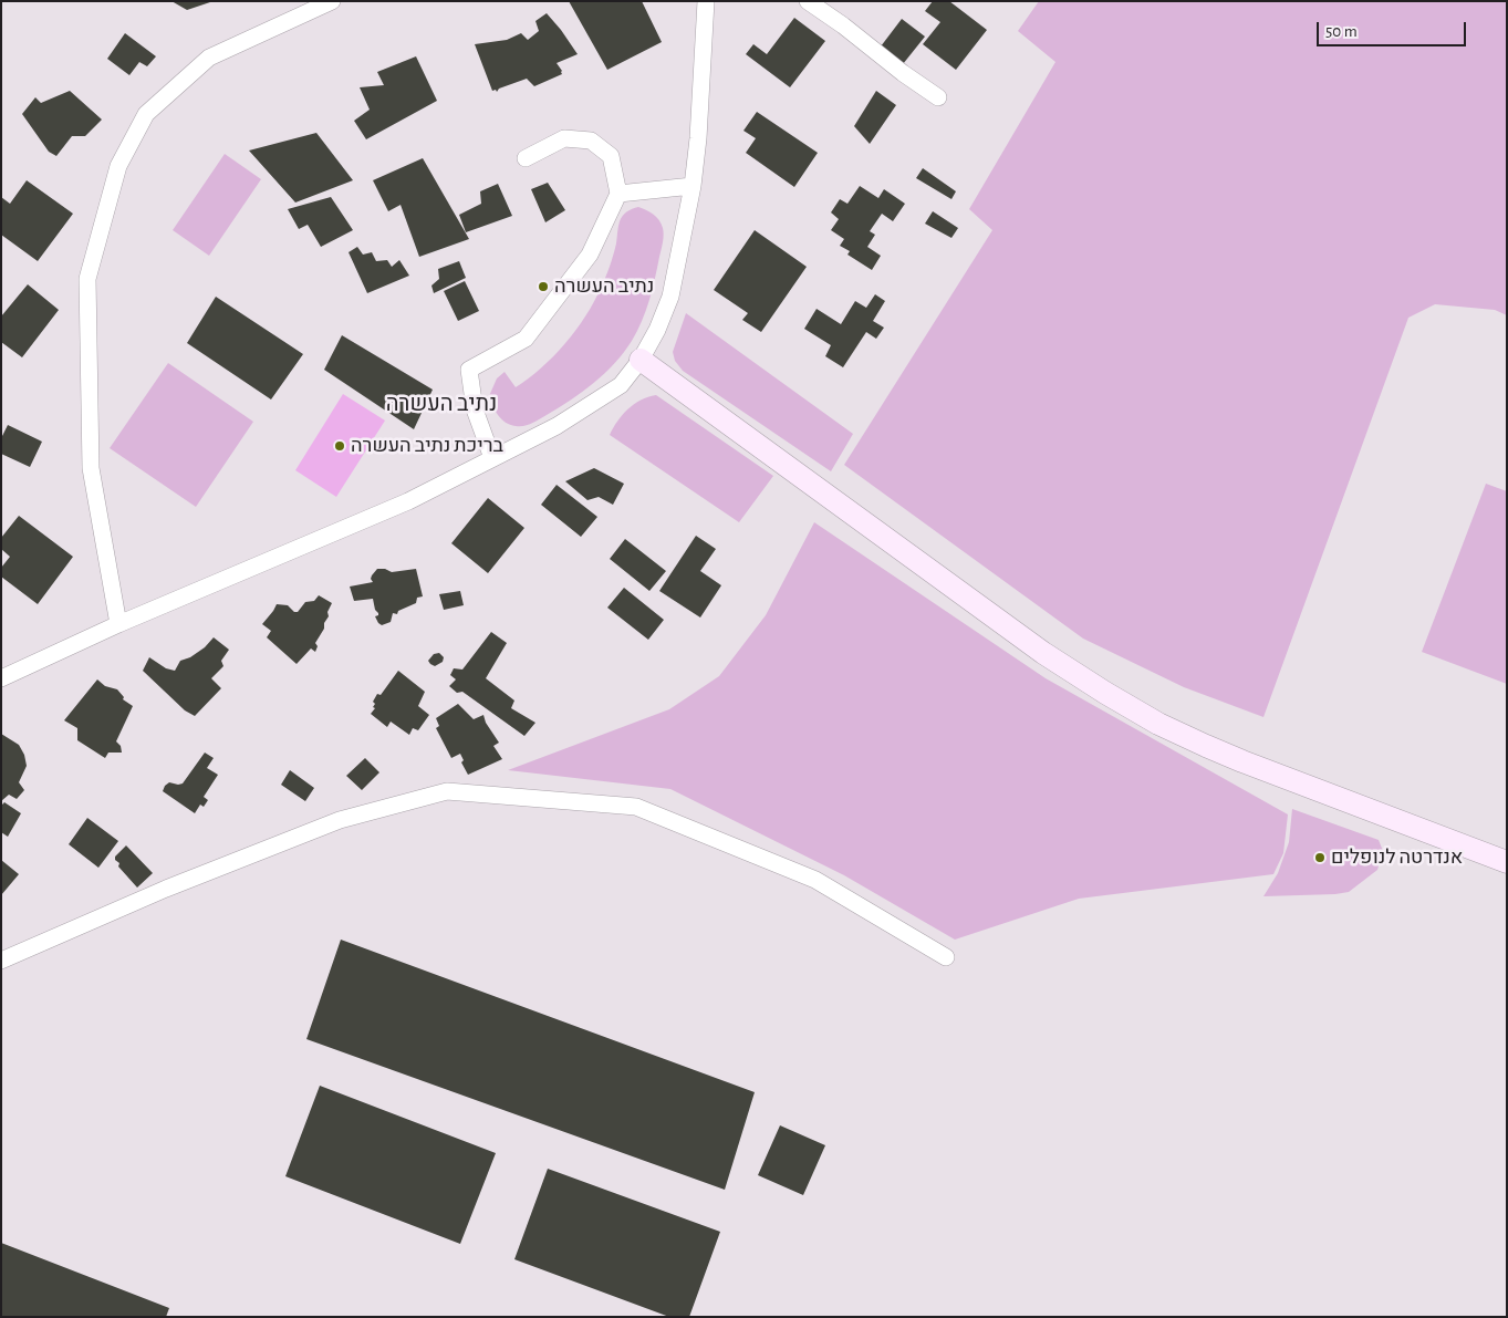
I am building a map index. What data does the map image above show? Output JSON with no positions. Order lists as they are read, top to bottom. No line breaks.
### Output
{"districts":["נתיב העשרה"],"places":["נתיב העשרה","בריכת נתיב העשרה","אנדרטה לנופלים"],"scale_bar":"50 m"}
